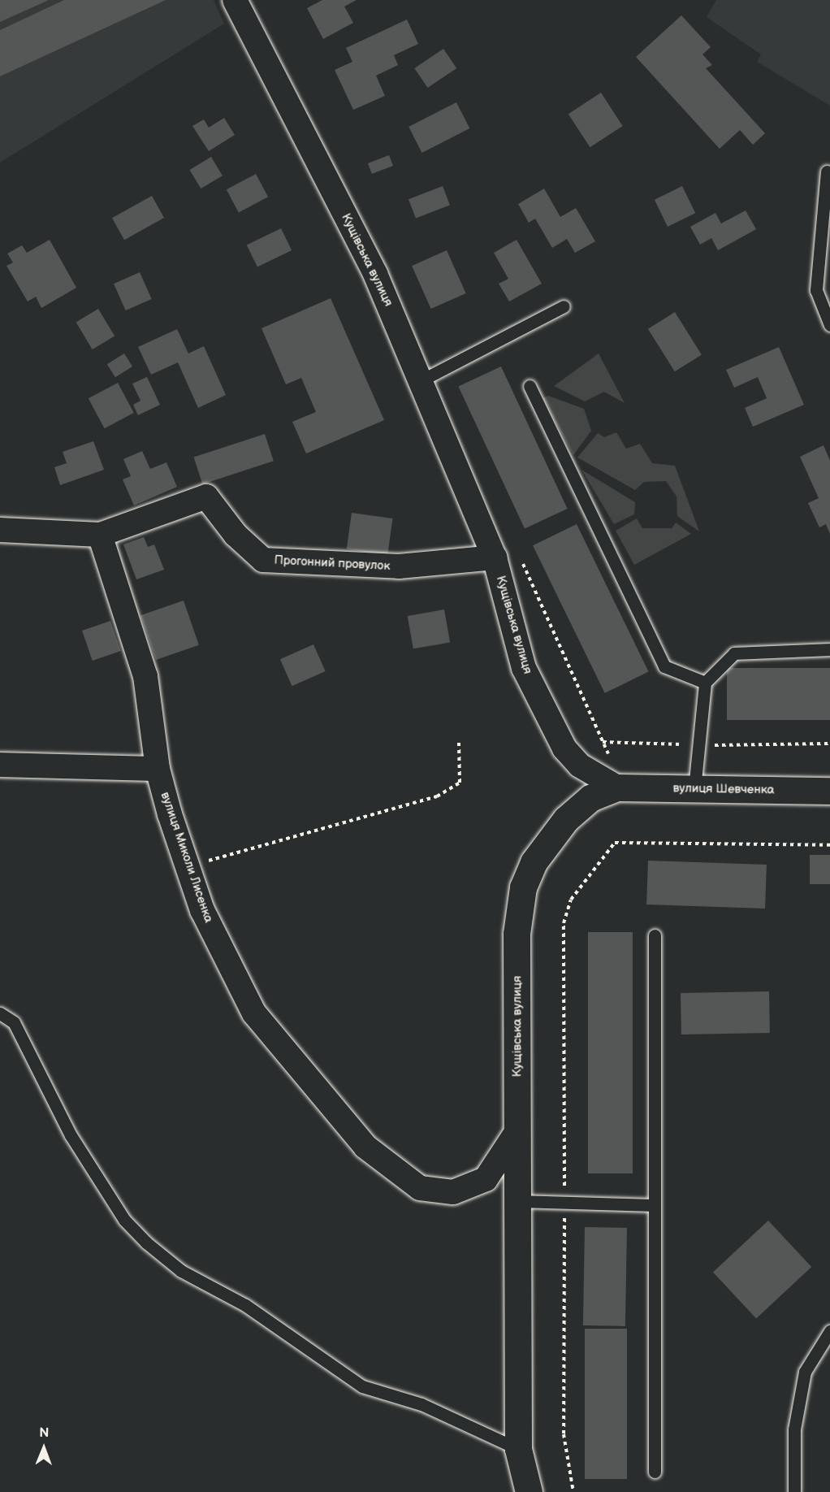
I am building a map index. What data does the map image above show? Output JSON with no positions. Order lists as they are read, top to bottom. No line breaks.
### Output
{"streets":{"street":["Кущівська вулиця","Прогонний провулок","вулиця Шевченка","вулиця Миколи Лисенка"]},"crossings":[["Кущівська вулиця","Прогонний провулок"],["Кущівська вулиця","вулиця Шевченка"],["Кущівська вулиця","вулиця Миколи Лисенка"],["Прогонний провулок","вулиця Миколи Лисенка"]],"north":"top"}
